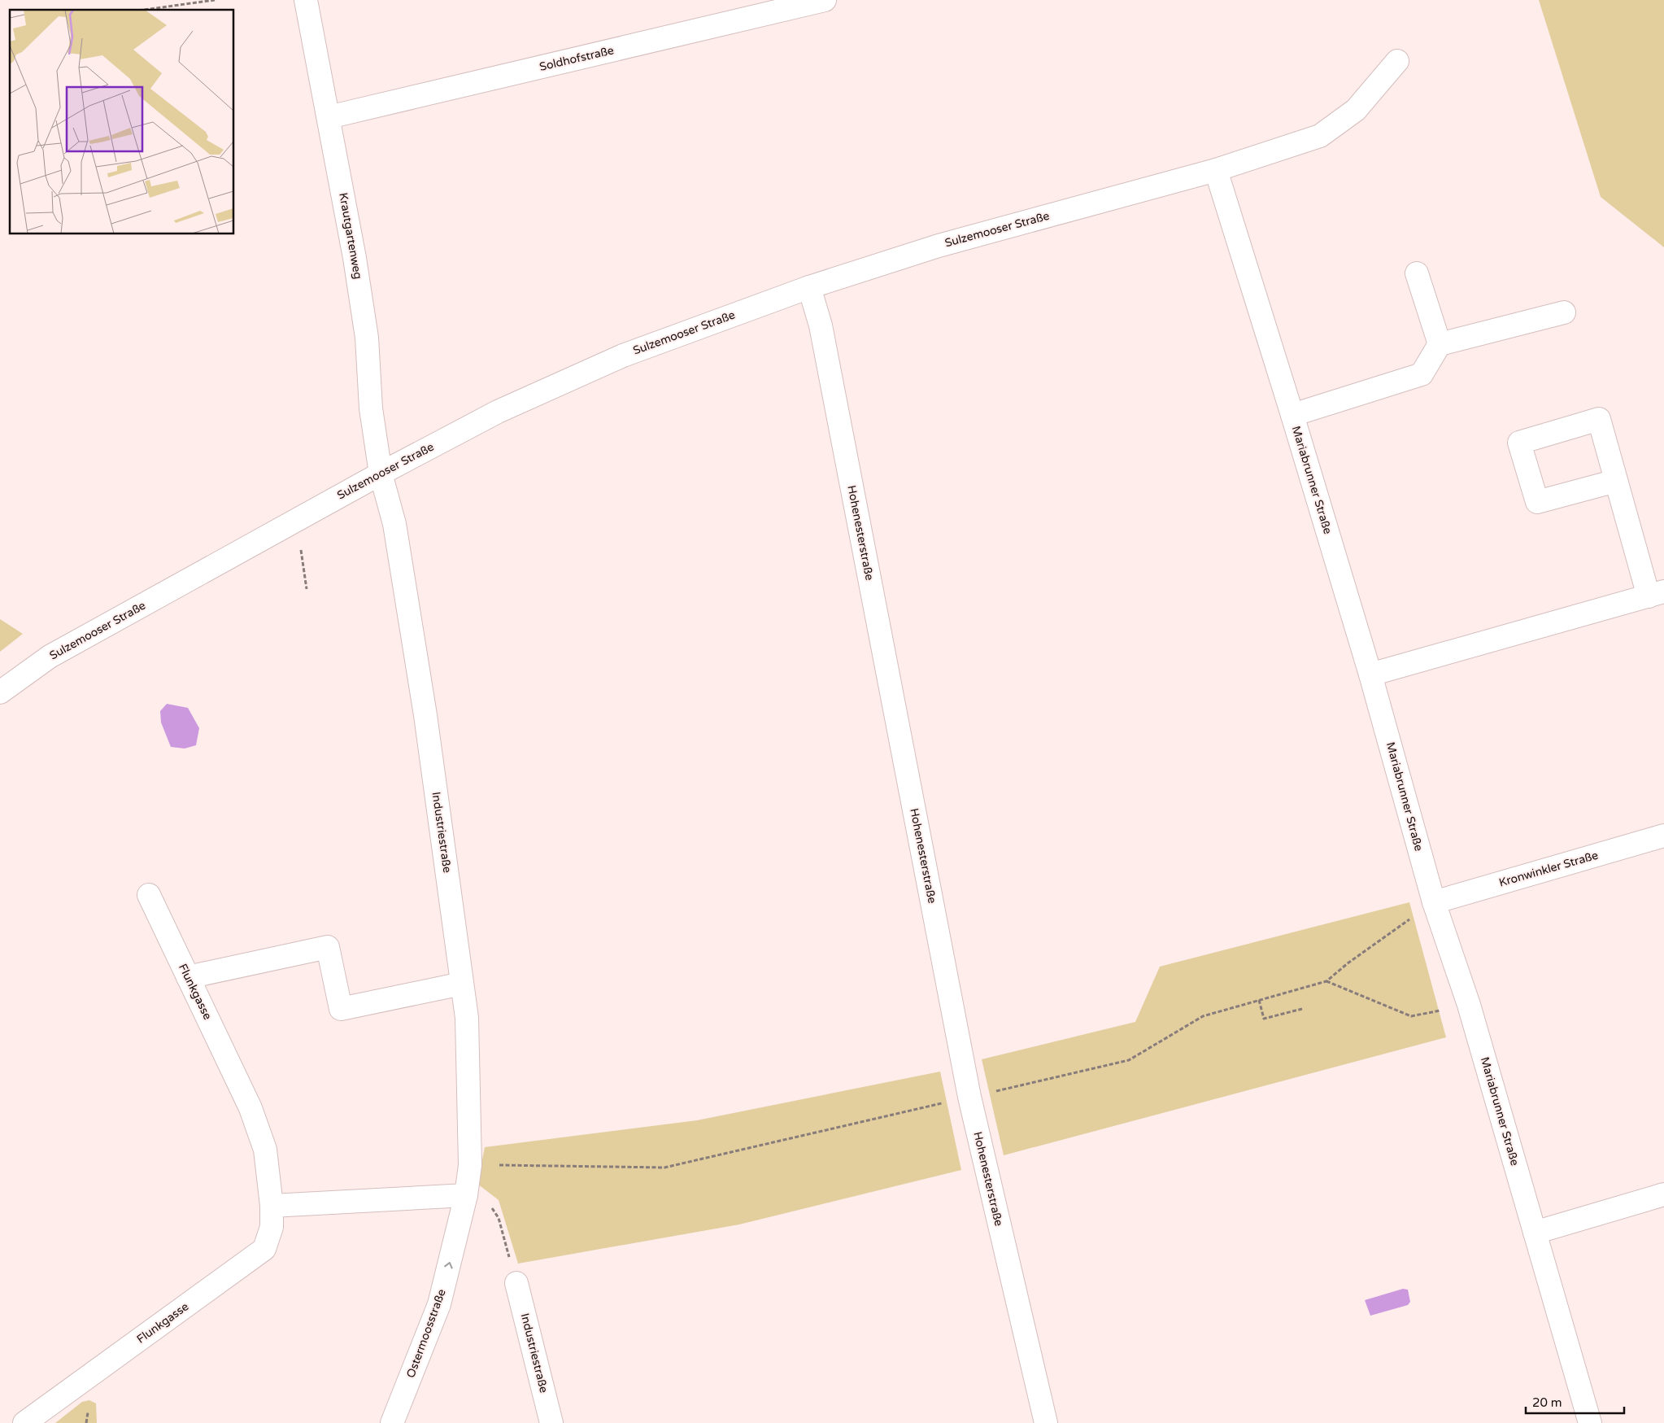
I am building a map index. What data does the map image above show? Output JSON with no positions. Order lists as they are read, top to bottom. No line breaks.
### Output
{"streets":{"street":["Soldhofstraße","Sulzemooser Straße","Krautgartenweg","Mariabrunner Straße","Hohenesterstraße","Industriestraße","Kronwinkler Straße","Flunkgasse","Ostermoosstraße"]},"crossings":[["Soldhofstraße","Krautgartenweg"],["Sulzemooser Straße","Krautgartenweg"],["Sulzemooser Straße","Mariabrunner Straße"],["Sulzemooser Straße","Hohenesterstraße"],["Sulzemooser Straße","Industriestraße"],["Krautgartenweg","Industriestraße"],["Mariabrunner Straße","Kronwinkler Straße"],["Industriestraße","Ostermoosstraße"]],"one_way":["Ostermoosstraße"],"scale_bar":"20 m"}
